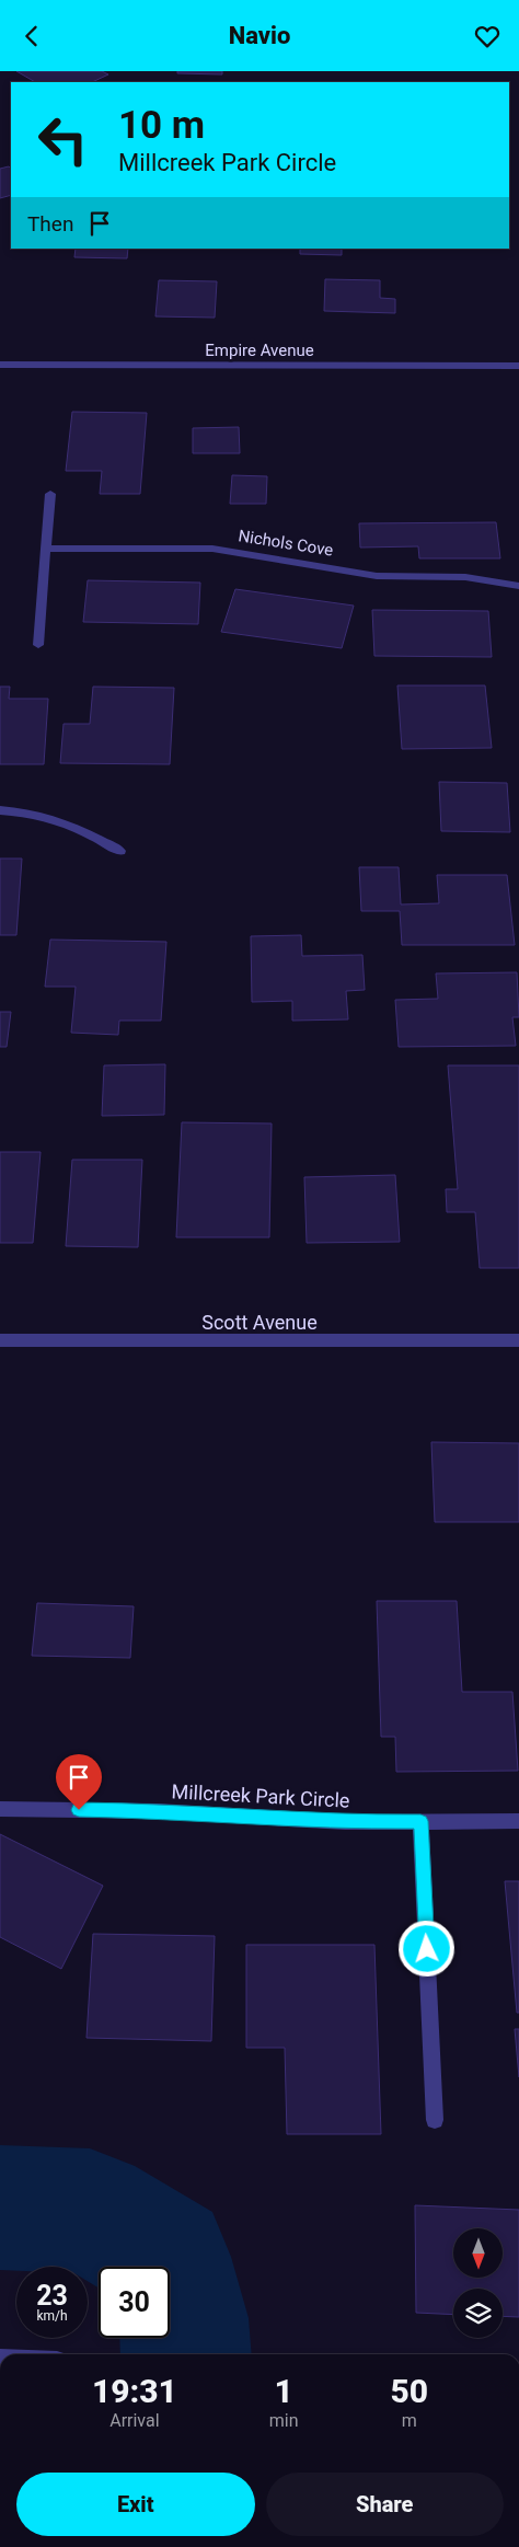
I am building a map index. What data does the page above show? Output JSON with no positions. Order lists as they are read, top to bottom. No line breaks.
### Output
{"streets":{"street":["Empire Avenue","Nichols Cove","Scott Avenue","Millcreek Park Circle"]},"north":"bottom","page":{"header":"Navio","turn":["10 m","Millcreek Park Circle"],"then":"Then","speed":"23 km/h","limit":"30","eta":["19:31","Arrival","1","min","50","m"],"buttons":["Exit","Share"]}}
